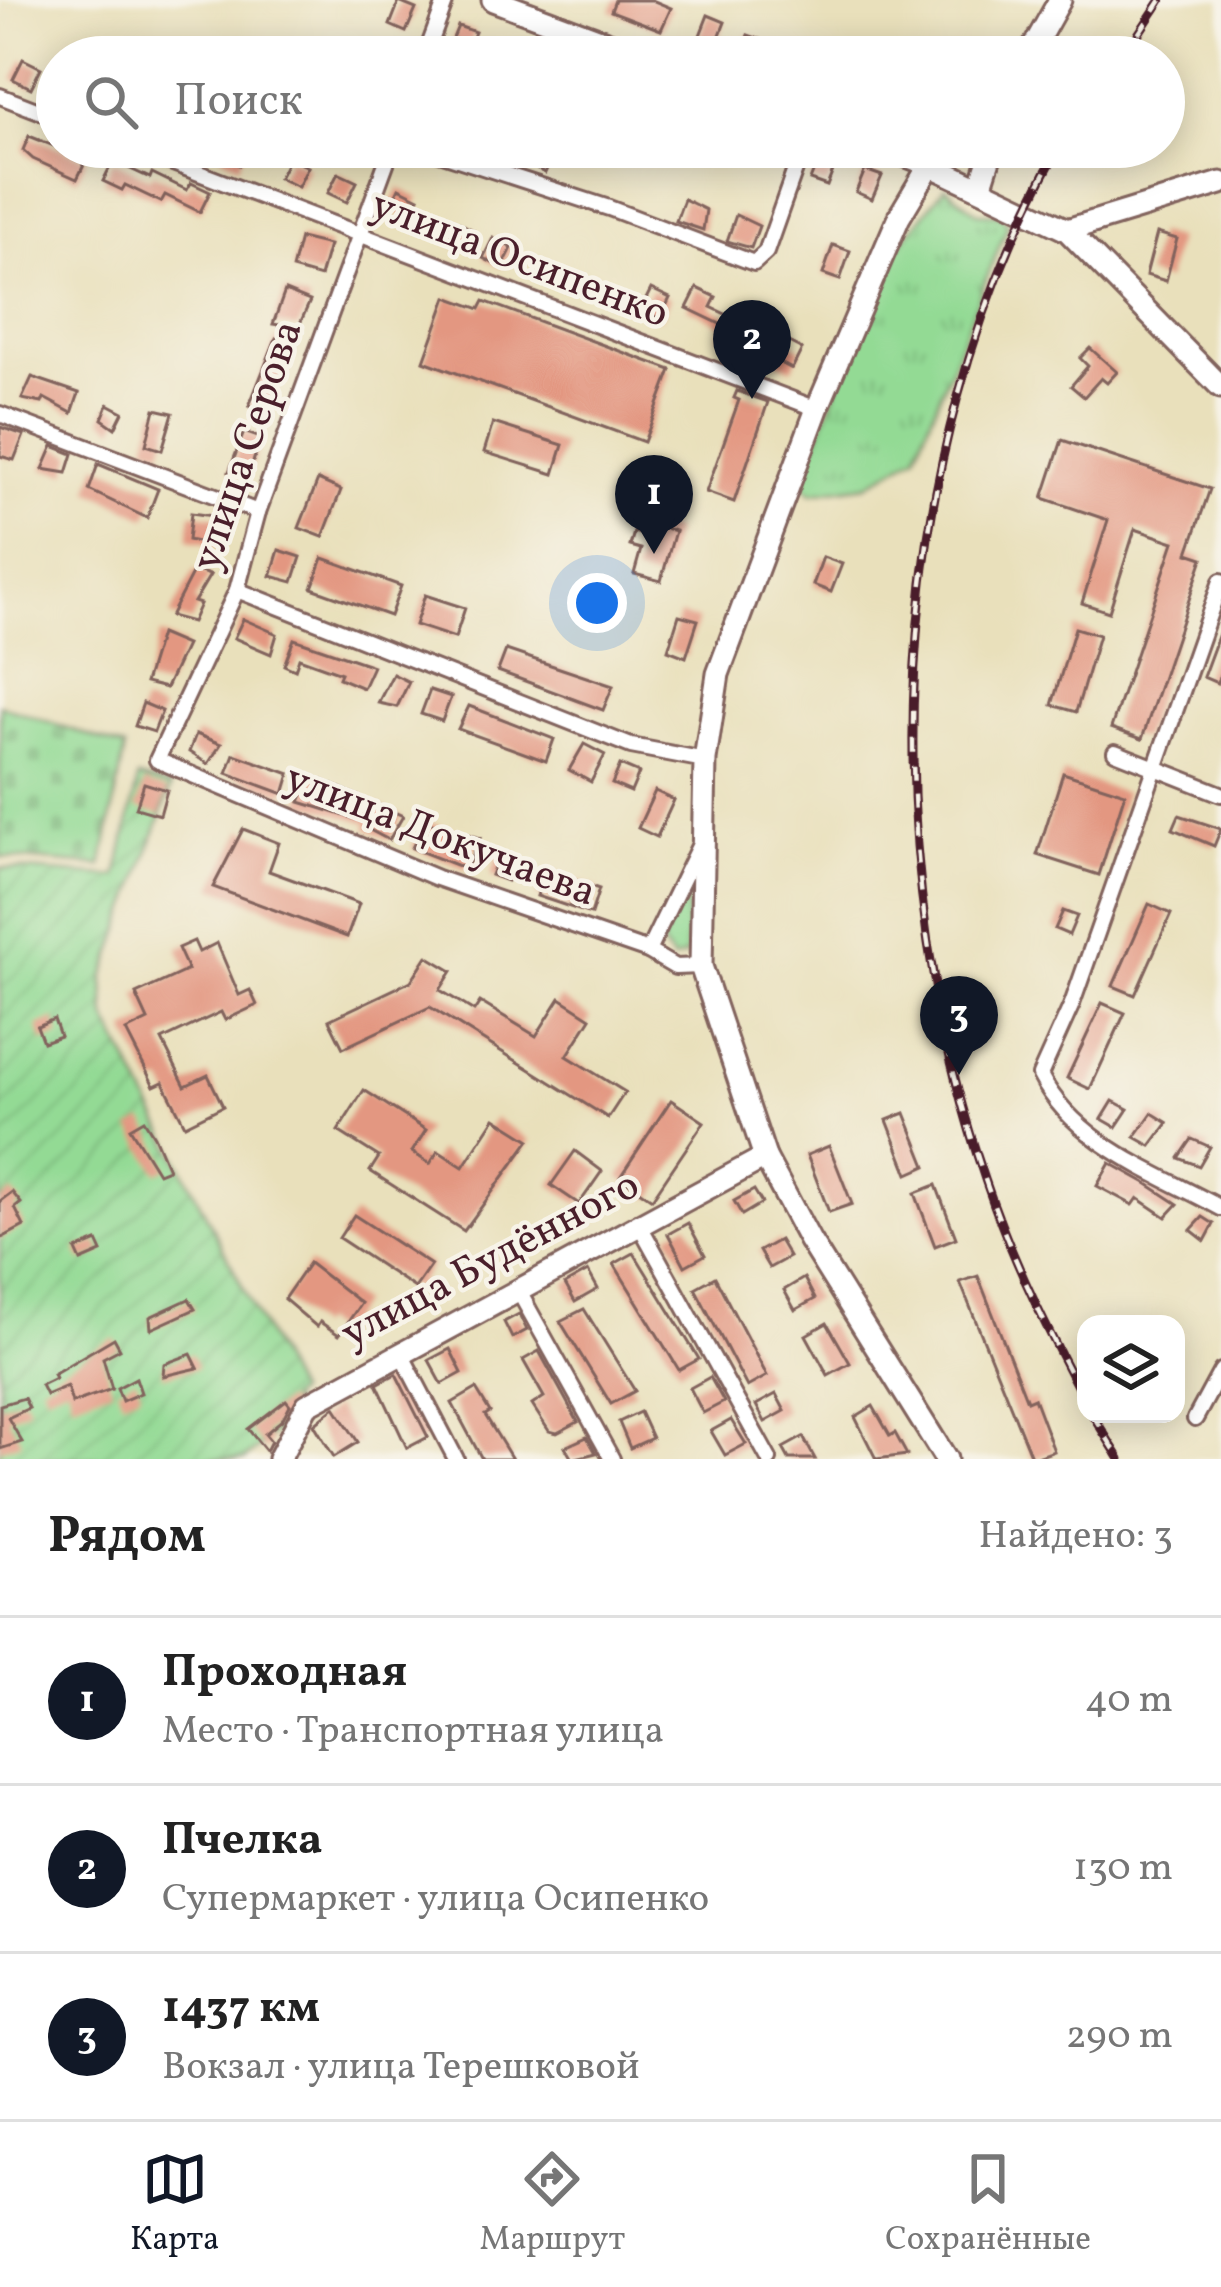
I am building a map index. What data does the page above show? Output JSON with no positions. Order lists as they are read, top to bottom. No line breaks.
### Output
{"streets":{"main road":["улица Будённого"],"street":["улица Осипенко","улица Серова","улица Докучаева"]},"crossings":[["улица Осипенко","улица Серова"],["улица Серова","улица Докучаева"]],"page":{"search":"Поиск","pins":["2","1","3"],"heading":["Рядом","Найдено: 3"],"list":[{"mark":"1","name":"Проходная","note":"Место · Транспортная улица","value":"40 m"},{"mark":"2","name":"Пчелка","note":"Супермаркет · улица Осипенко","value":"130 m"},{"mark":"3","name":"1437 км","note":"Вокзал · улица Терешковой","value":"290 m"}],"nav":["Карта","Маршрут","Сохранённые"]}}
